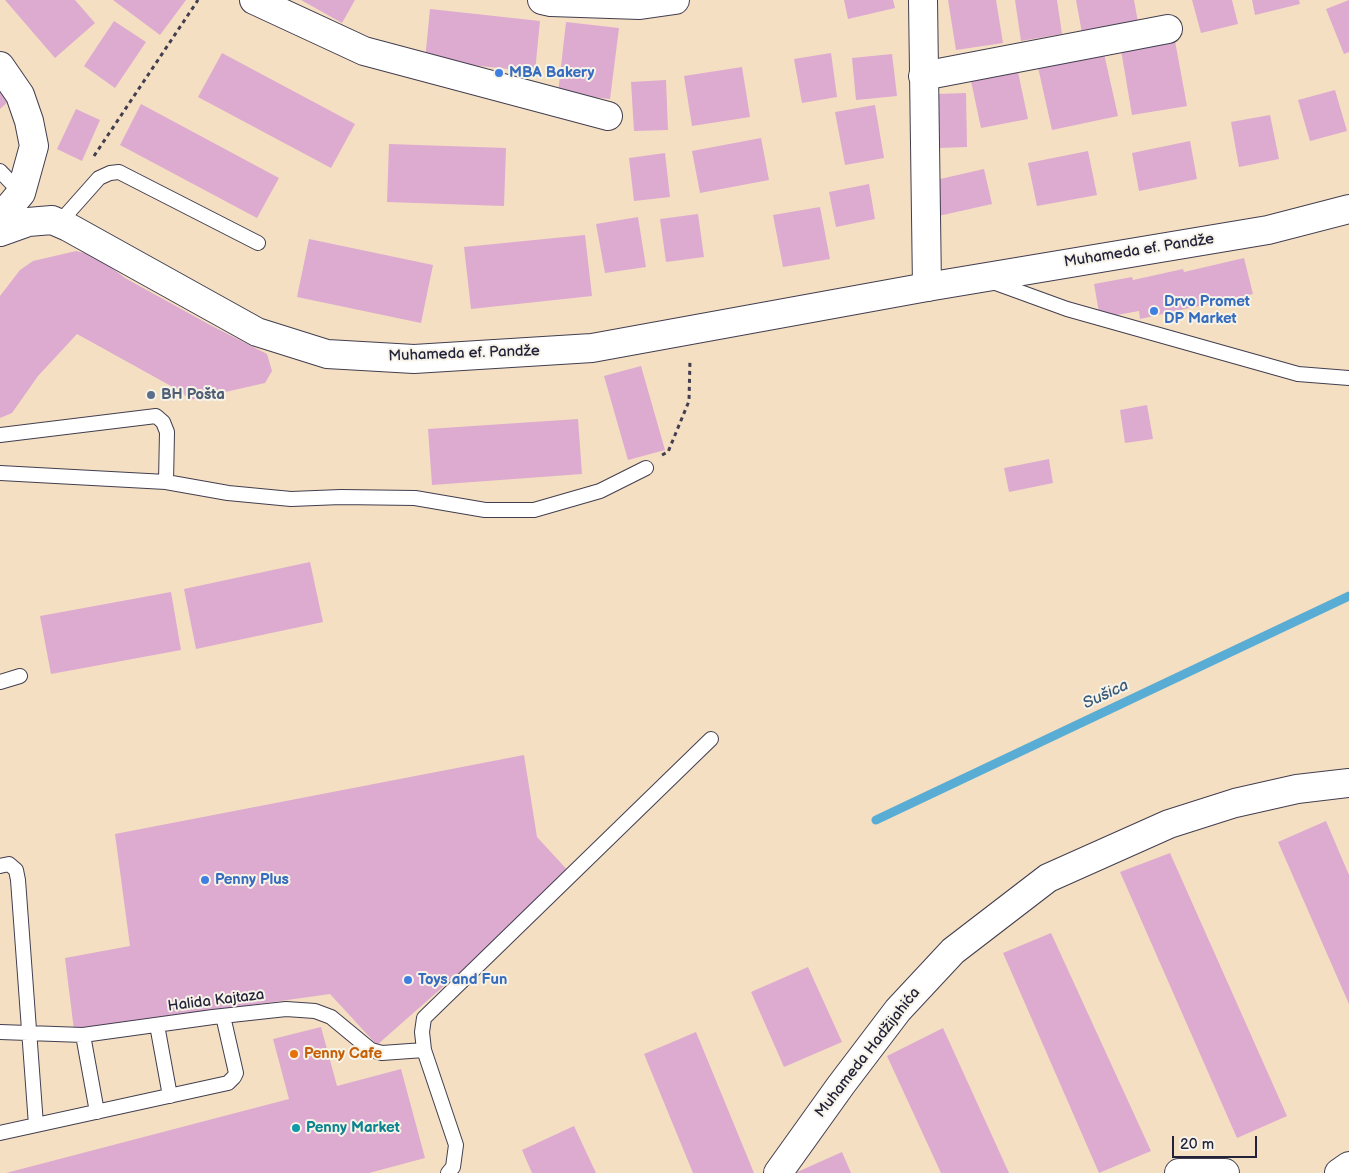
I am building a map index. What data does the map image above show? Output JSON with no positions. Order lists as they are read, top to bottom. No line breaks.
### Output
{"streets":{"street":["Muhameda ef. Pandže","Muhameda Hadžijahića"],"lane":["Halida Kajtaza"]},"water":["Sušica"],"places":["MBA Bakery","Drvo Promet DP Market","BH Pošta","Penny Plus","Toys and Fun","Penny Cafe","Penny Market"],"scale_bar":"20 m"}
